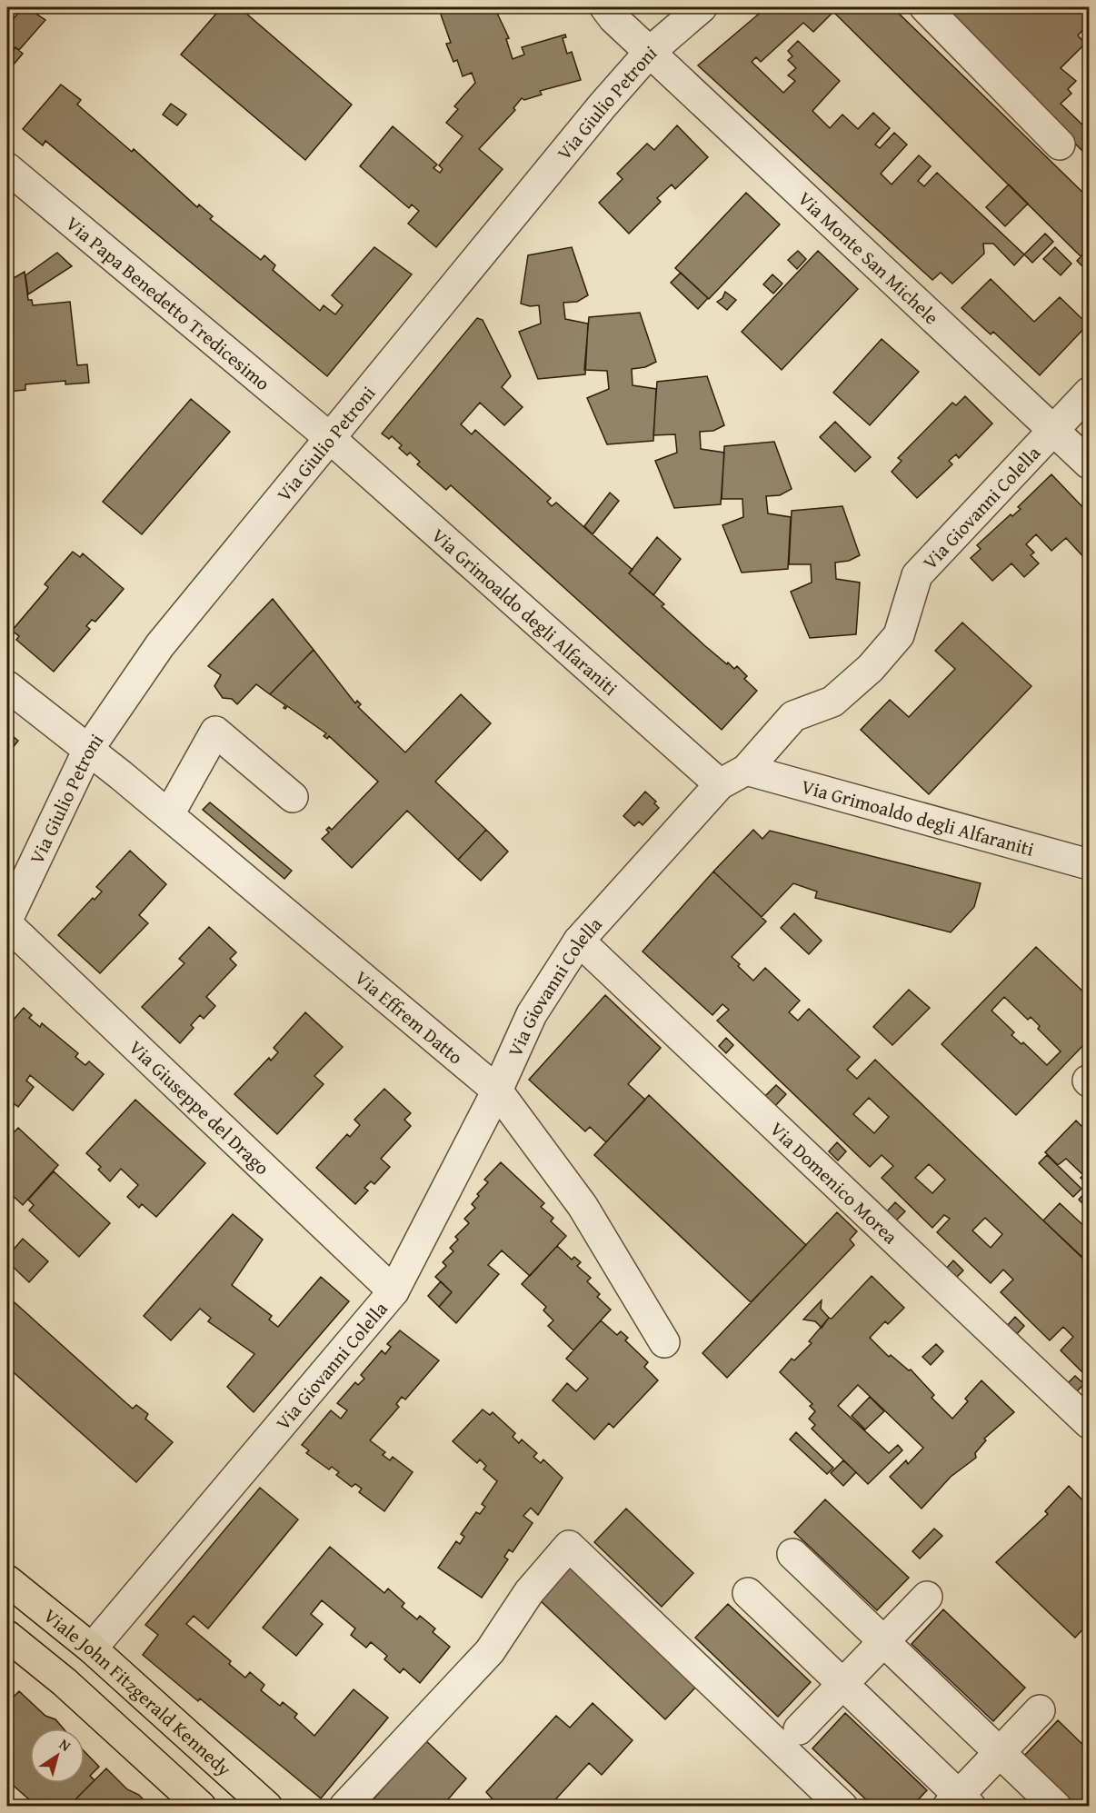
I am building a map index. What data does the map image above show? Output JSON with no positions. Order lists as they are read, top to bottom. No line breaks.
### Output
{"streets":{"main road":["Viale John Fitzgerald Kennedy"],"street":["Via Giulio Petroni","Via Monte San Michele","Via Papa Benedetto Tredicesimo","Via Giovanni Colella","Via Grimoaldo degli Alfaraniti","Via Effrem Datto","Via Giuseppe del Drago","Via Domenico Morea"]},"crossings":[["Via Giulio Petroni","Via Monte San Michele"],["Via Giulio Petroni","Via Papa Benedetto Tredicesimo"],["Via Giulio Petroni","Via Grimoaldo degli Alfaraniti"],["Via Giulio Petroni","Via Effrem Datto"],["Via Monte San Michele","Via Giovanni Colella"],["Via Papa Benedetto Tredicesimo","Via Grimoaldo degli Alfaraniti"],["Via Giovanni Colella","Via Grimoaldo degli Alfaraniti"],["Via Giovanni Colella","Via Effrem Datto"],["Via Giovanni Colella","Via Giuseppe del Drago"],["Via Giovanni Colella","Via Domenico Morea"],["Via Giovanni Colella","Viale John Fitzgerald Kennedy"]],"north":"top right"}
